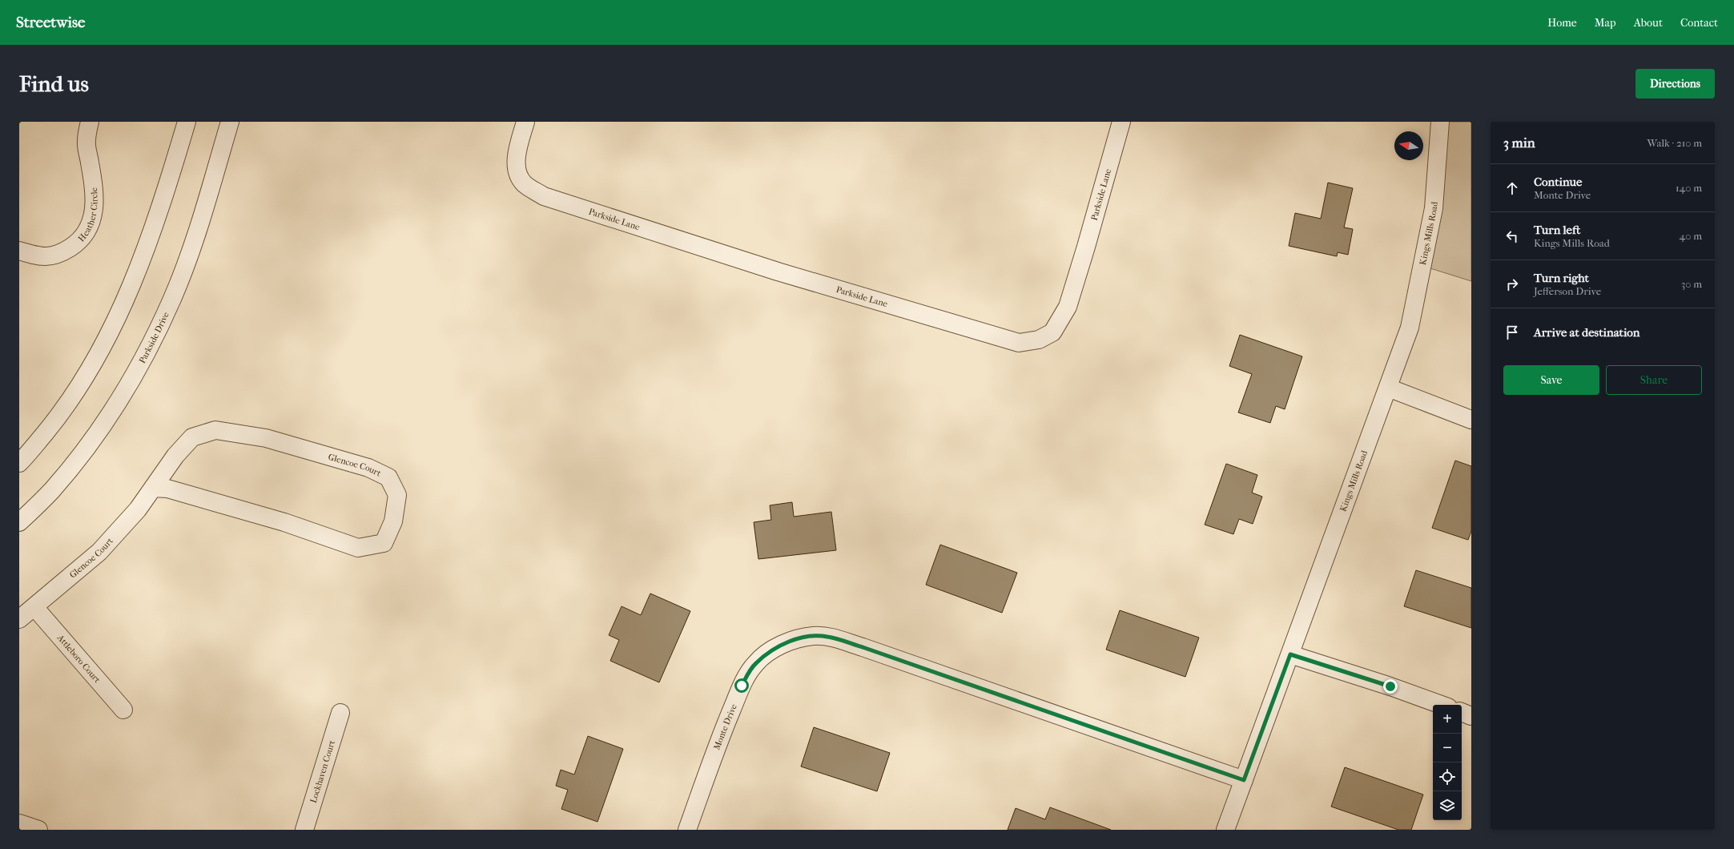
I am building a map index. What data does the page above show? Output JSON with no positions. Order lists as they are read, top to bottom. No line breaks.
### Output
{"streets":{"street":["Parkside Lane","Heather Circle","Kings Mills Road","Parkside Drive","Glencoe Court","Attleboro Court","Monte Drive","Lockhaven Court"]},"crossings":[["Kings Mills Road","Monte Drive"],["Glencoe Court","Attleboro Court"]],"north":"left","page":{"header":"Streetwise","nav":["Home","Map","About","Contact"],"buttons":["Directions",["Save","Share"]],"title":"Find us","heading":["3 min","Walk · 210 m"],"list":[["Continue","Monte Drive","140 m"],["Turn left","Kings Mills Road","40 m"],["Turn right","Jefferson Drive","30 m"],"Arrive at destination"],"map_buttons":["+","−"]}}
